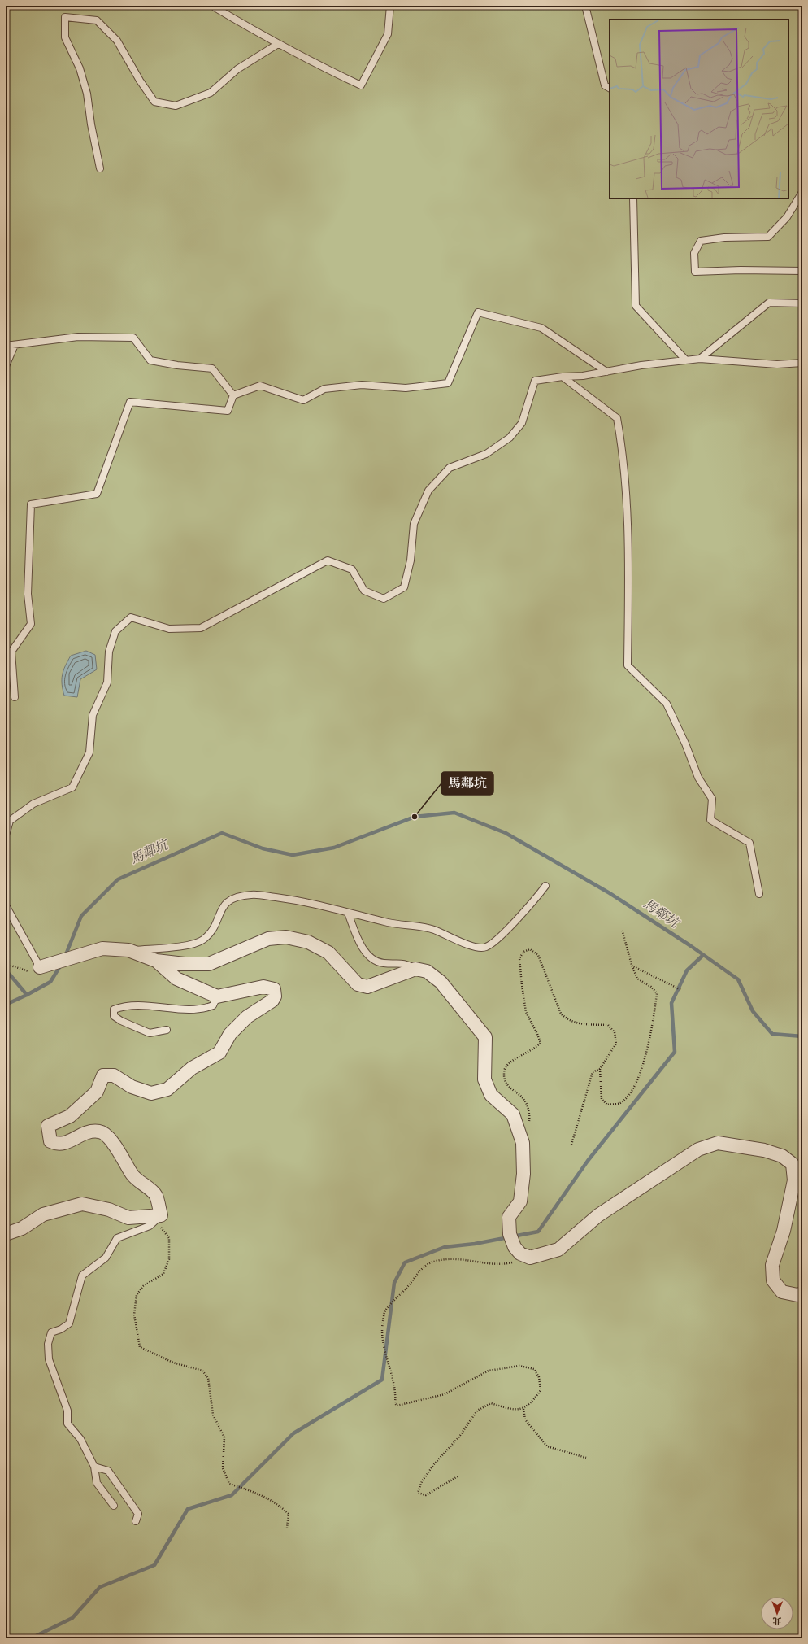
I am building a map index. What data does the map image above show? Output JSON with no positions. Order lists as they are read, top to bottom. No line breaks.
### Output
{"water":["馬鄰坑"],"places":["馬鄰坑"],"north":"bottom"}
